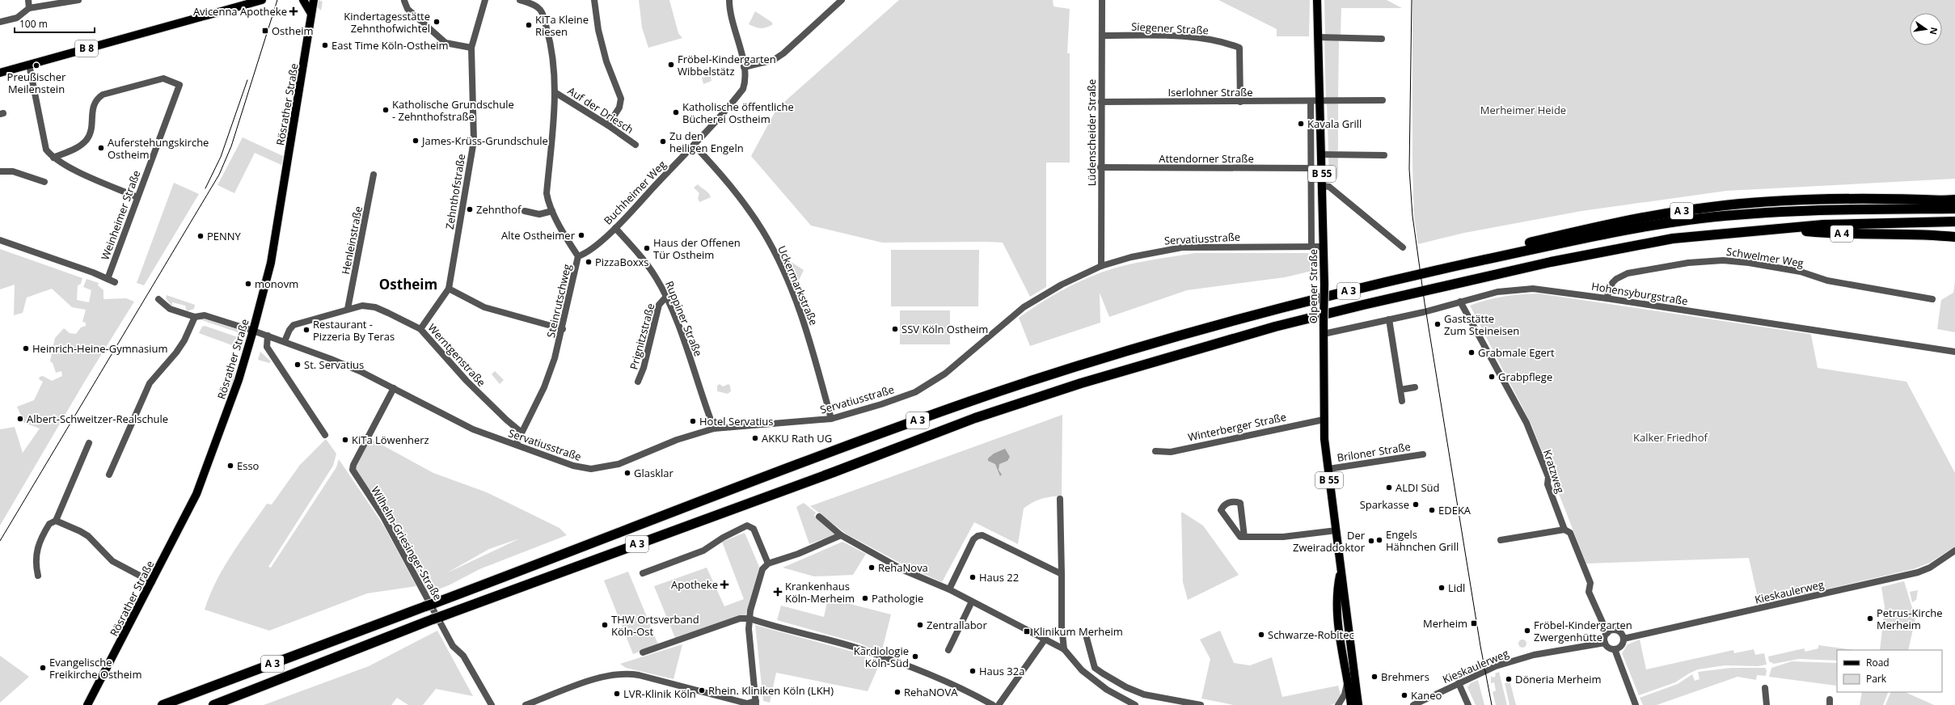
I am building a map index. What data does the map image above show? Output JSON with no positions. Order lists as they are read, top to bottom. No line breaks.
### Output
{"streets":{"highway":["A 3","A 4"],"main road":["B 8","Rösrather Straße","B 55","Olpener Straße"],"street":["Siegener Straße","Iserlohner Straße","Auf der Driesch","Lüdenscheider Straße","Attendorner Straße","Zehnthofstraße","Buchheimer Weg","Weinheimer Straße","Servatiusstraße","Henleinstraße","Schwelmer Weg","Uckermarkstraße","Hohensyburgstraße","Steinrutschweg","Ruppiner Straße","Prignitzstraße","Werntgenstraße","Winterberger Straße","Briloner Straße","Kratzweg","Wilhelm-Griesinger-Straße","Kieskaulerweg"]},"crossings":[["Siegener Straße","Iserlohner Straße"],["Siegener Straße","Lüdenscheider Straße"],["Iserlohner Straße","Lüdenscheider Straße"],["Iserlohner Straße","Olpener Straße"],["Rösrather Straße","Servatiusstraße"],["Auf der Driesch","Steinrutschweg"],["Lüdenscheider Straße","Attendorner Straße"],["Lüdenscheider Straße","Servatiusstraße"],["Attendorner Straße","Olpener Straße"],["Zehnthofstraße","Werntgenstraße"],["Buchheimer Weg","Uckermarkstraße"],["Buchheimer Weg","Steinrutschweg"],["Buchheimer Weg","Ruppiner Straße"],["A 3","A 4"],["Servatiusstraße","Uckermarkstraße"],["Servatiusstraße","Olpener Straße"],["Servatiusstraße","Steinrutschweg"],["Servatiusstraße","Ruppiner Straße"],["Servatiusstraße","Werntgenstraße"],["Servatiusstraße","Wilhelm-Griesinger-Straße"],["Henleinstraße","Werntgenstraße"],["Schwelmer Weg","Hohensyburgstraße"],["Olpener Straße","Hohensyburgstraße"],["Olpener Straße","Winterberger Straße"],["Olpener Straße","Briloner Straße"],["Hohensyburgstraße","Kratzweg"],["Steinrutschweg","Werntgenstraße"],["Ruppiner Straße","Prignitzstraße"],["Kratzweg","Kieskaulerweg"]],"districts":["Ostheim"],"parks":["Merheimer Heide","Kalker Friedhof"],"places":{"health":["Avicenna Apotheke","Apotheke","Krankenhaus Köln-Merheim"],"other":["Kindertagesstätte Zehnthofwichtel","KiTa Kleine Riesen","East Time Köln-Ostheim","Fröbel-Kindergarten Wibbelstätz","Preußischer Meilenstein","Katholische Grundschule - Zehnthofstraße","Katholische öffentliche Bücherei Ostheim","Kavala Grill","James-Krüss-Grundschule","Zu den heiligen Engeln","Auferstehungskirche Ostheim","Zehnthof","Alte Ostheimer","PENNY","Haus der Offenen Tür Ostheim","PizzaBoxxs","monovm","Gaststätte Zum Steineisen","SSV Köln Ostheim","Restaurant - Pizzeria By Teras","Heinrich-Heine-Gymnasium","Grabmale Egert","St. Servatius","Grabpflege","Albert-Schweitzer-Realschule","Hotel Servatius","AKKU Rath UG","KiTa Löwenherz","Esso","Glasklar","ALDI Süd","Sparkasse","EDEKA","Engels Hähnchen Grill","Der Zweiraddoktor","RehaNova","Haus 22","Lidl","Pathologie","Petrus-Kirche Merheim","THW Ortsverband Köln-Ost","Zentrallabor","Fröbel-Kindergarten Zwergenhütte","Schwarze-Robitec","Kardiologie Köln-Süd","Evangelische Freikirche Ostheim","Haus 32a","Brehmers","Döneria Merheim","Rhein. Kliniken Köln (LKH)","RehaNOVA","LVR-Klinik Köln","Kaneo"],"transit":["Ostheim","Merheim","Klinikum Merheim"]},"legend":["Road","Park"],"scale_bar":"100 m","north":"right"}
